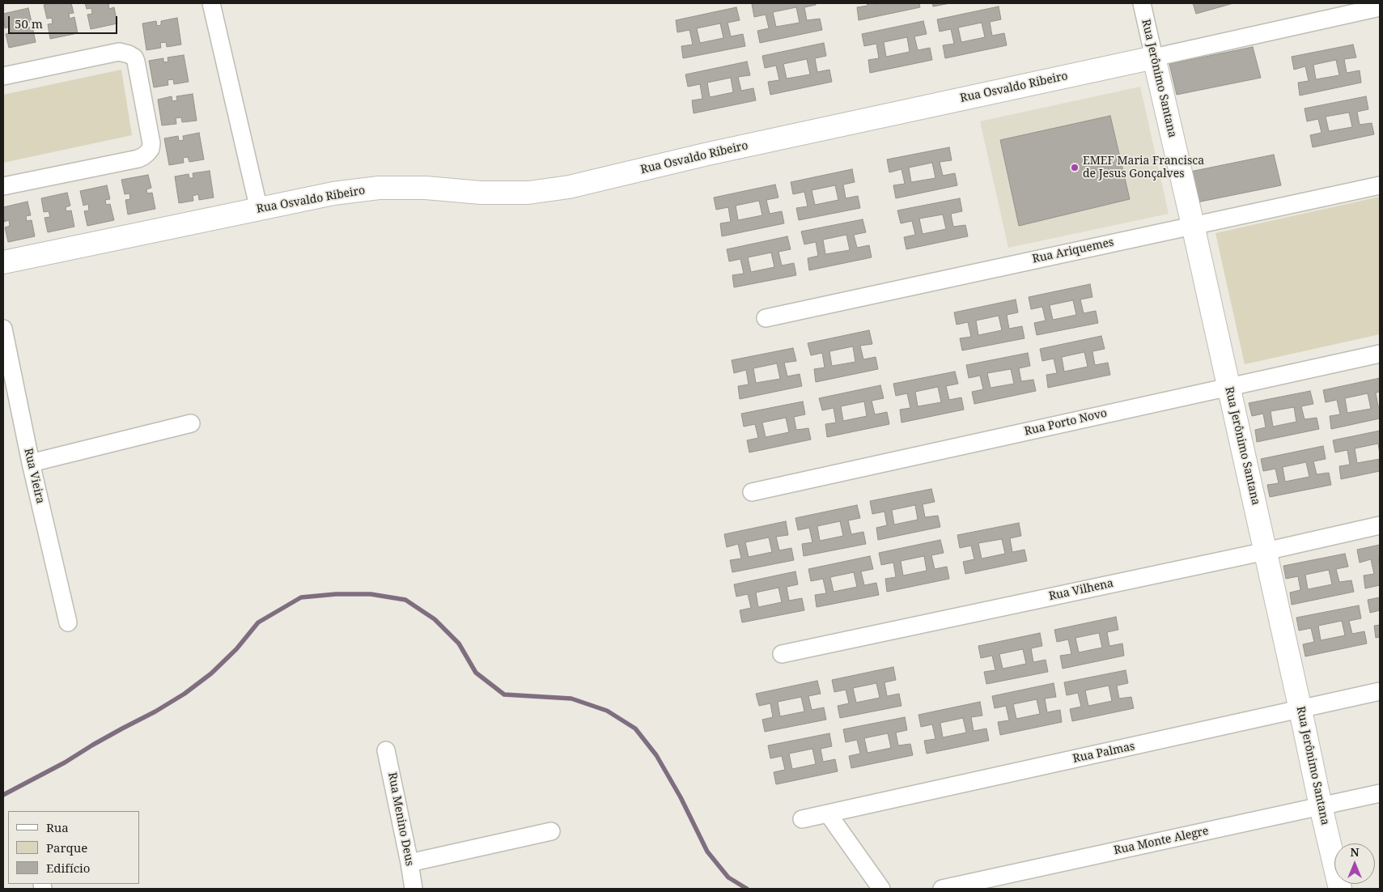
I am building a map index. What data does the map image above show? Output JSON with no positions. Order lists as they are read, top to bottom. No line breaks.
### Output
{"streets":{"street":["Rua Jerônimo Santana","Rua Osvaldo Ribeiro","Rua Ariquemes","Rua Porto Novo","Rua Vieira","Rua Vilhena","Rua Palmas","Rua Menino Deus","Rua Monte Alegre"]},"crossings":[["Rua Jerônimo Santana","Rua Osvaldo Ribeiro"],["Rua Jerônimo Santana","Rua Ariquemes"],["Rua Jerônimo Santana","Rua Porto Novo"],["Rua Jerônimo Santana","Rua Vilhena"],["Rua Jerônimo Santana","Rua Palmas"],["Rua Jerônimo Santana","Rua Monte Alegre"]],"places":["EMEF Maria Francisca de Jesus Gonçalves"],"legend":["Rua","Parque","Edifício"],"scale_bar":"50 m","north":"top"}
